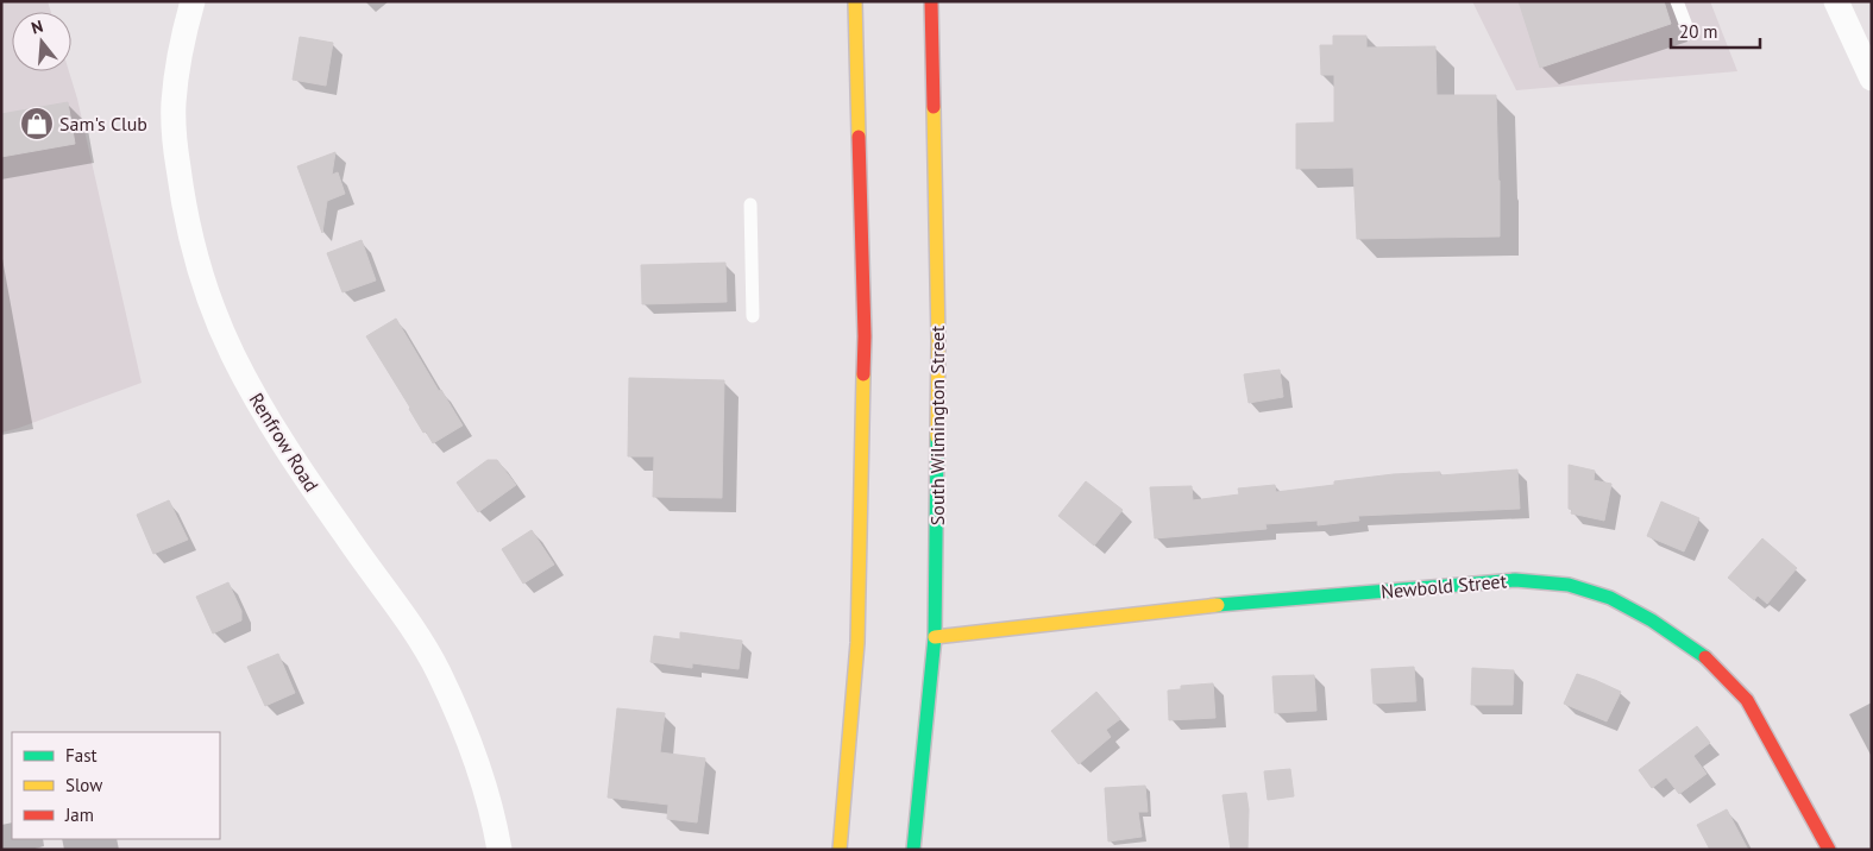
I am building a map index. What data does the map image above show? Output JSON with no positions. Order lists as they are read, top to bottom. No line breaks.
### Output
{"streets":{"main road":["South Wilmington Street","Newbold Street"],"street":["Renfrow Road"]},"crossings":[["South Wilmington Street","Newbold Street"]],"places":{"shop":["Sam's Club"]},"legend":["Fast","Slow","Jam"],"scale_bar":"20 m","north":"top"}
